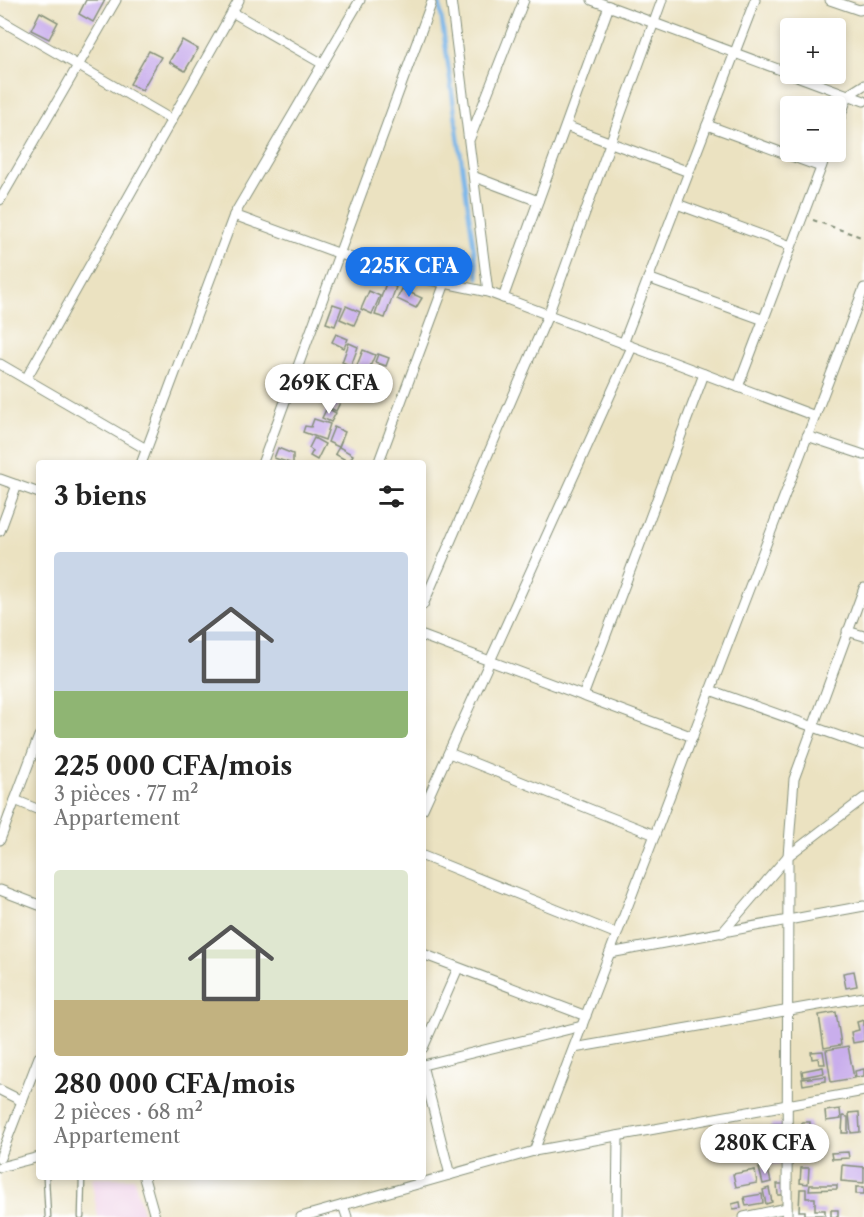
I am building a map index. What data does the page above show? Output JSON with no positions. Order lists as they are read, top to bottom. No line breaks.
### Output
{"page":{"map_buttons":["+","−"],"price":["225K CFA","269K CFA","280K CFA"],"heading":"3 biens","list":[{"name":"225 000 CFA/mois","note":"3 pièces · 77 m² · Appartement"},{"name":"280 000 CFA/mois","note":"2 pièces · 68 m² · Appartement"}]}}
